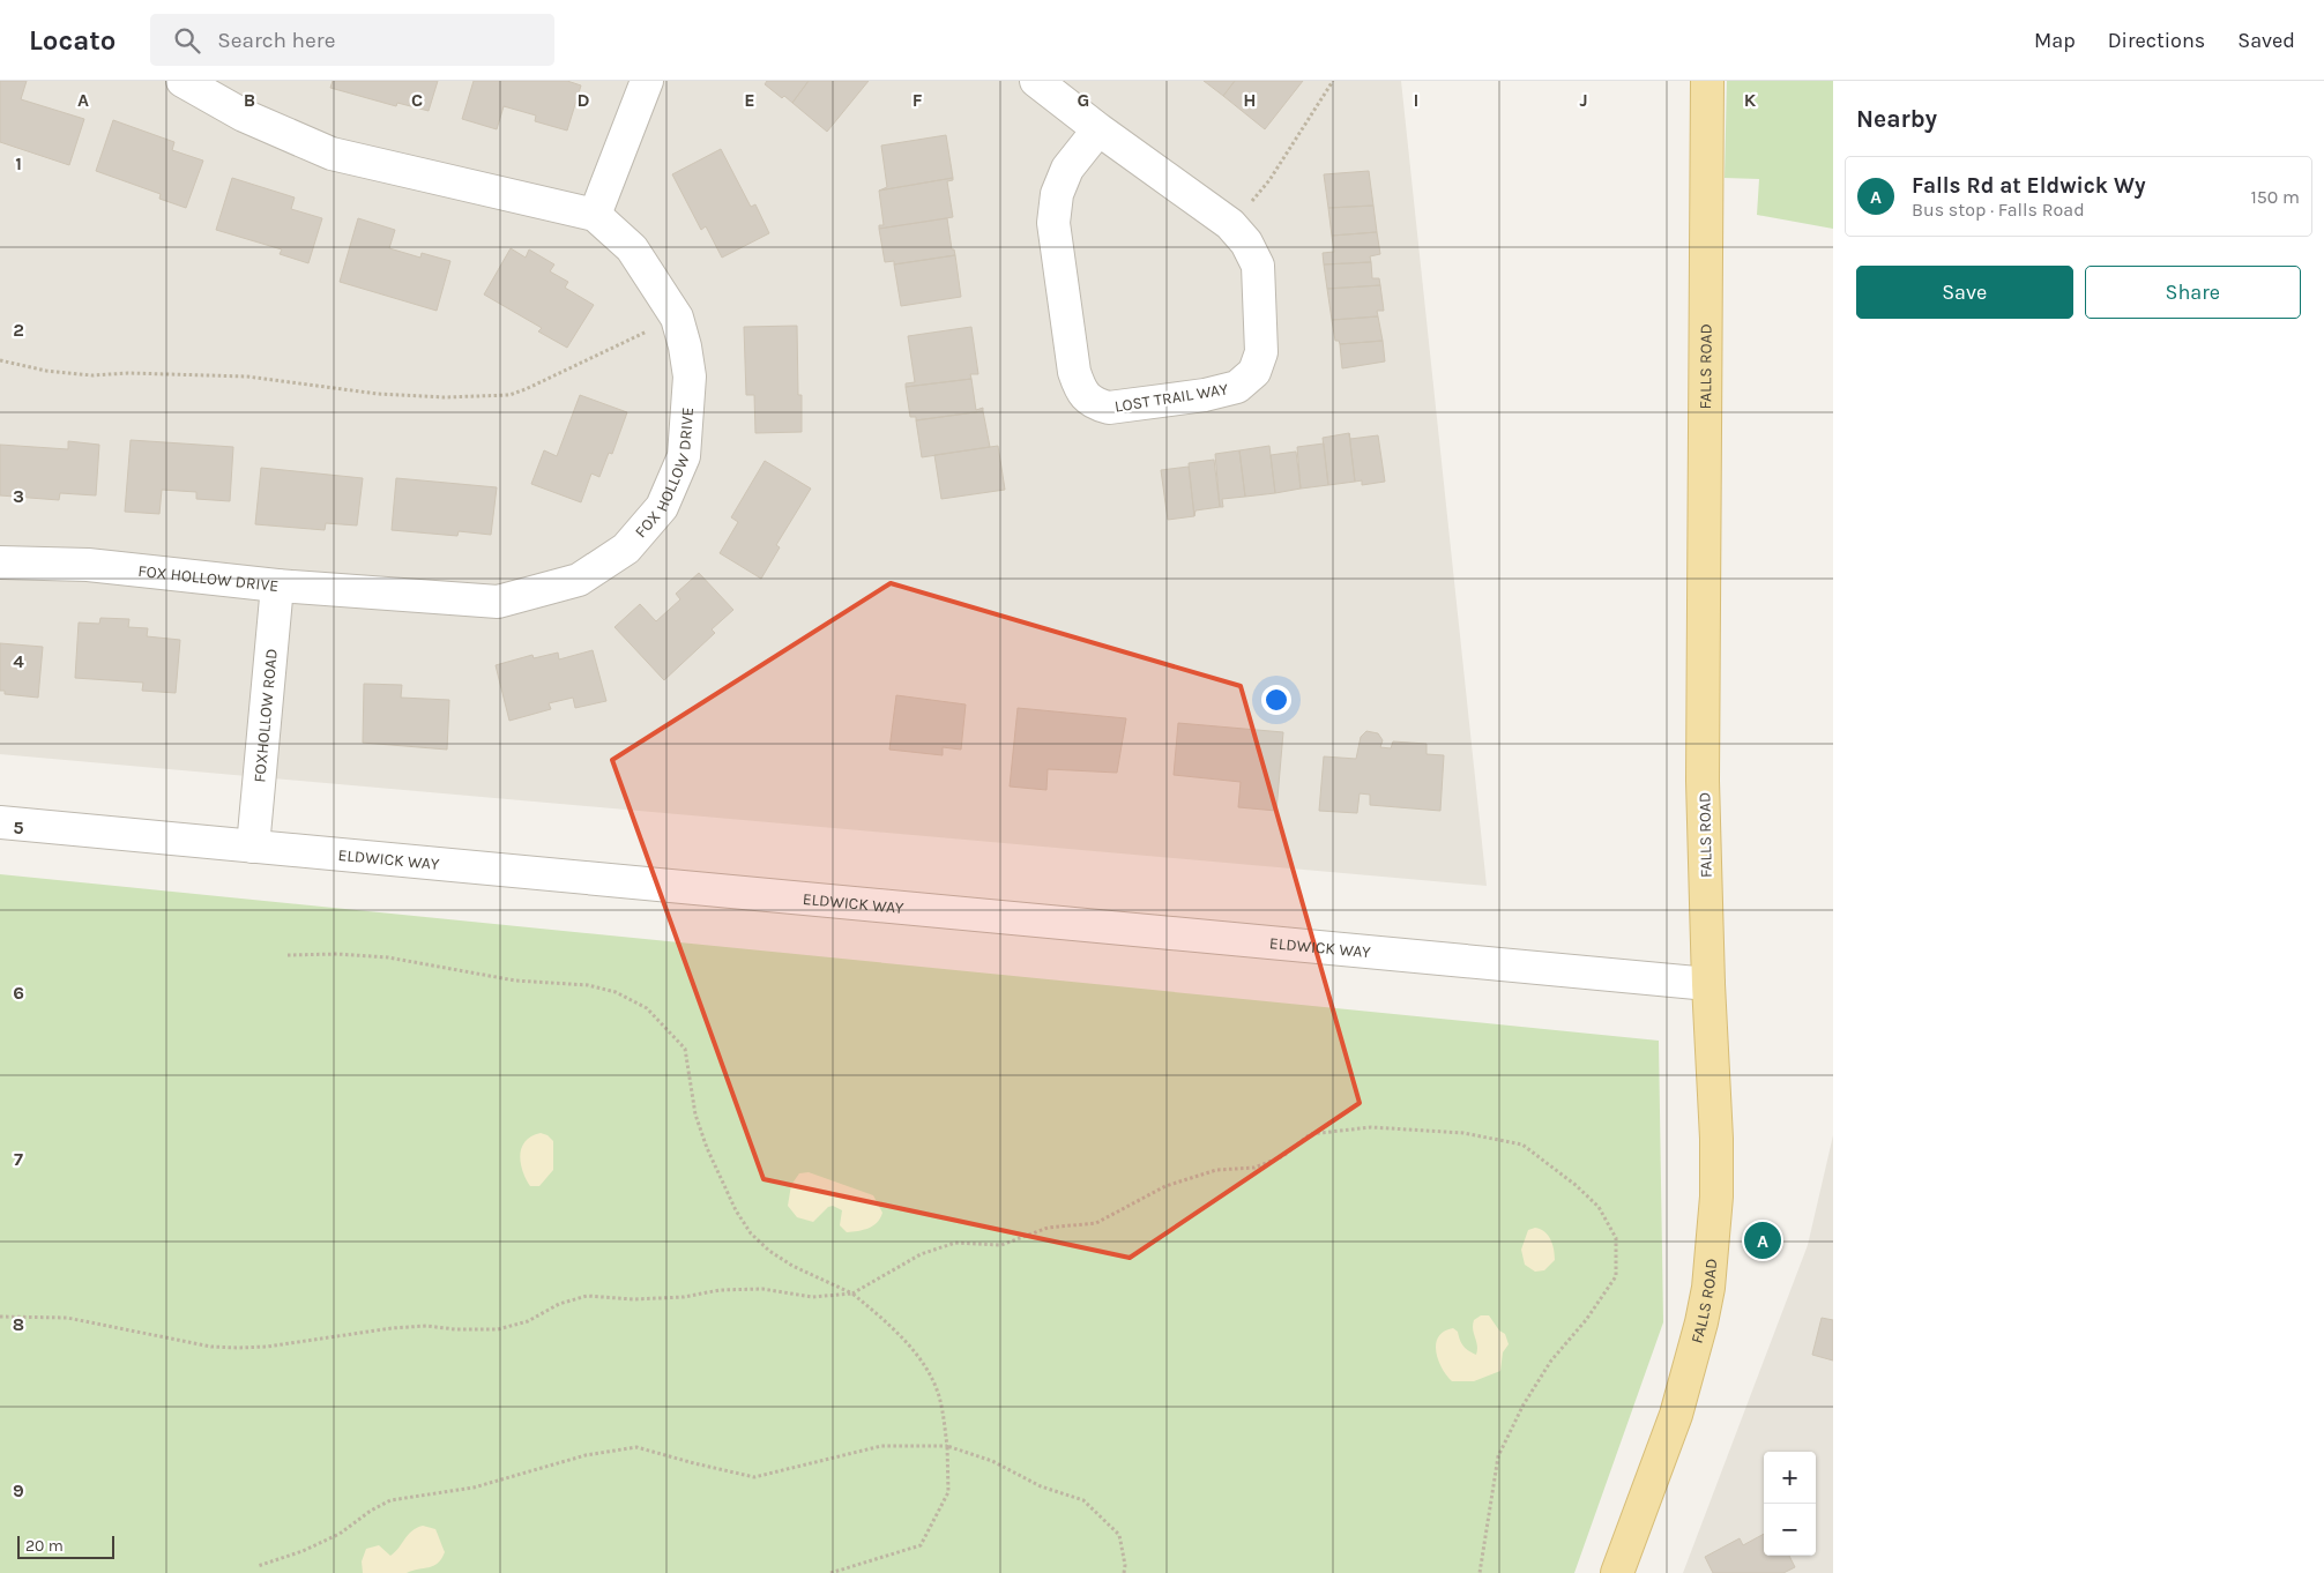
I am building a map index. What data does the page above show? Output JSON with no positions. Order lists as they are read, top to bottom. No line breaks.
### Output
{"streets":{"main road":["FALLS ROAD"],"street":["LOST TRAIL WAY","FOX HOLLOW DRIVE","FOXHOLLOW ROAD","ELDWICK WAY"]},"crossings":[["FALLS ROAD","ELDWICK WAY"],["FOX HOLLOW DRIVE","FOXHOLLOW ROAD"],["FOXHOLLOW ROAD","ELDWICK WAY"]],"scale_bar":"20 m","page":{"header":"Locato","search":"Search here","nav":["Map","Directions","Saved"],"heading":"Nearby","list":[{"mark":"A","name":"Falls Rd at Eldwick Wy","note":"Bus stop · Falls Road","value":"150 m"}],"buttons":["Save","Share"],"pins":"A","map_buttons":["+","−"],"scale":"20 m"},"grid":{"columns":["A","B","C","D","E","F","G","H","I","J","K"],"rows":["1","2","3","4","5","6","7","8","9"]}}
